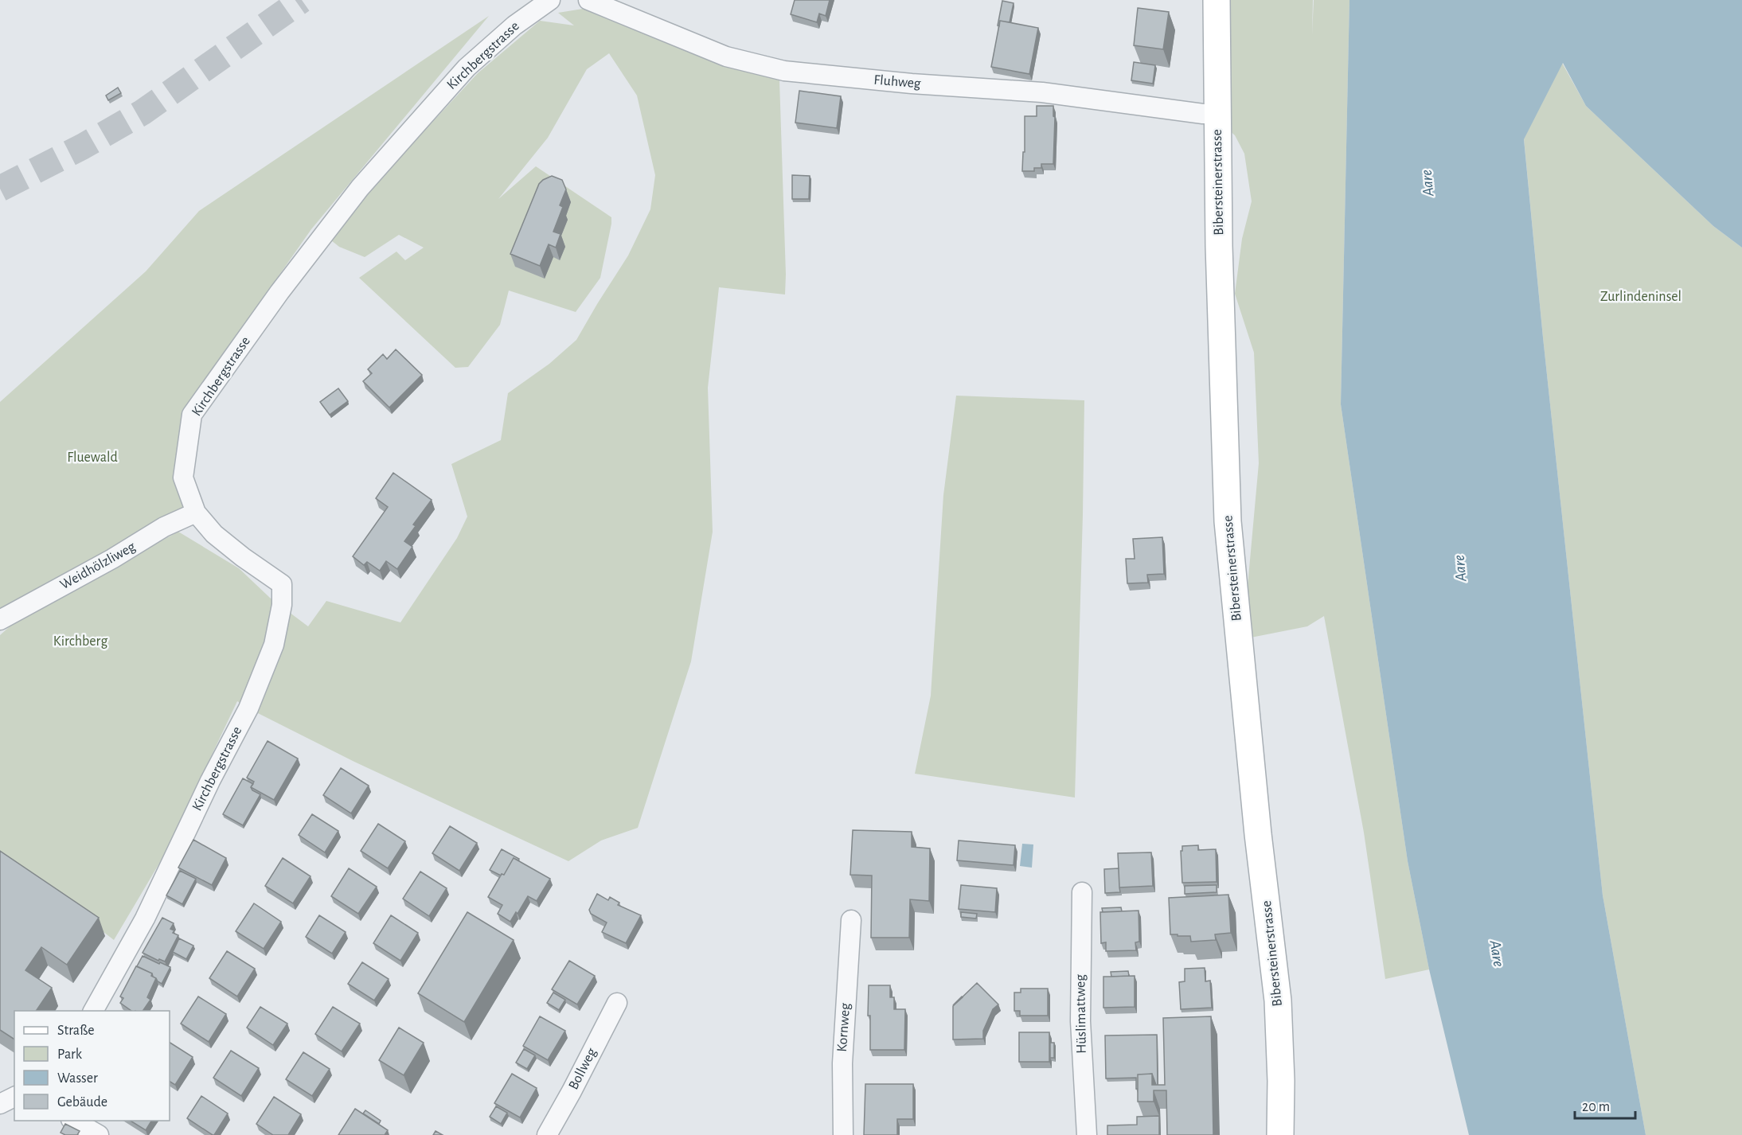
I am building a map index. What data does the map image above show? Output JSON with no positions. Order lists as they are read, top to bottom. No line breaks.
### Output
{"streets":{"main road":["Bibersteinerstrasse"],"street":["Kirchbergstrasse","Fluhweg","Weidhölzliweg","Hüslimattweg","Kornweg","Bollweg"]},"crossings":[["Kirchbergstrasse","Weidhölzliweg"],["Fluhweg","Bibersteinerstrasse"]],"water":["Aare"],"parks":["Zurlindeninsel","Fluewald","Kirchberg"],"legend":["Straße","Park","Wasser","Gebäude"],"scale_bar":"20 m"}
